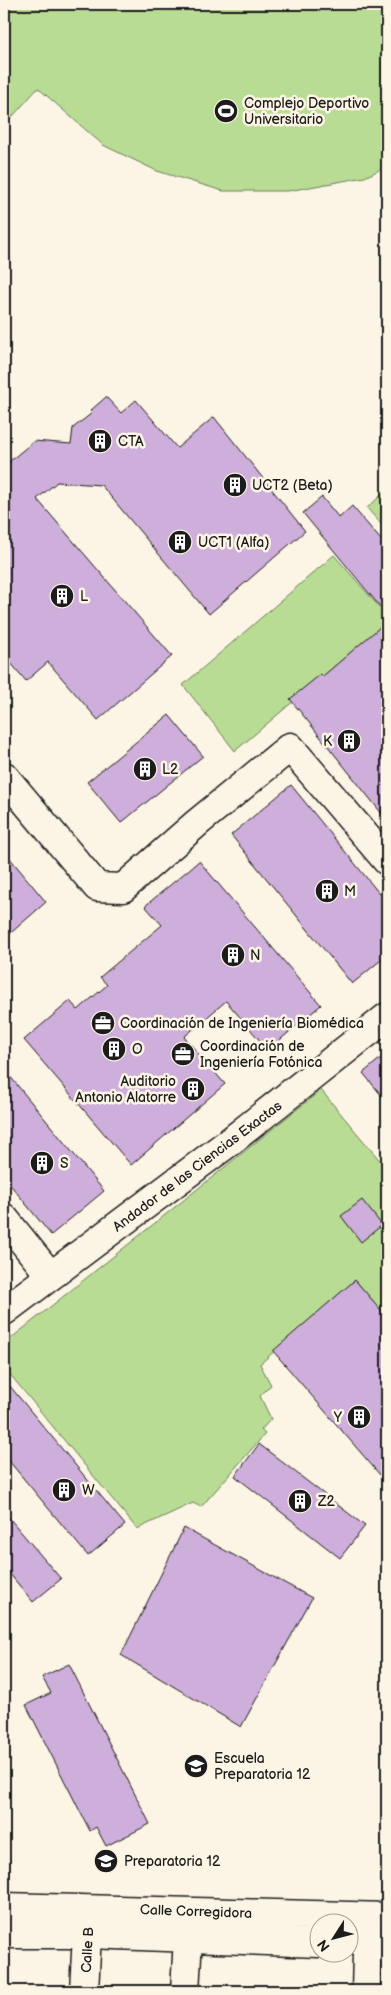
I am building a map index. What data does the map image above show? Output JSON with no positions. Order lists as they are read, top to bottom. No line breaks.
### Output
{"streets":{"street":["Andador de las Ciencias Exactas","Calle Corregidora","Calle B"]},"crossings":[["Calle Corregidora","Calle B"]],"places":{"sports":["Complejo Deportivo Universitario"],"building":["CTA","UCT2 (Beta)","UCT1 (Alfa)","L","K","L2","M","N","O","Auditorio Antonio Alatorre","S","Y","W","Z2"],"office":["Coordinación de Ingeniería Biomédica","Coordinación de Ingeniería Fotónica"],"school or university":["Escuela Preparatoria 12","Preparatoria 12"]},"north":"bottom left"}
